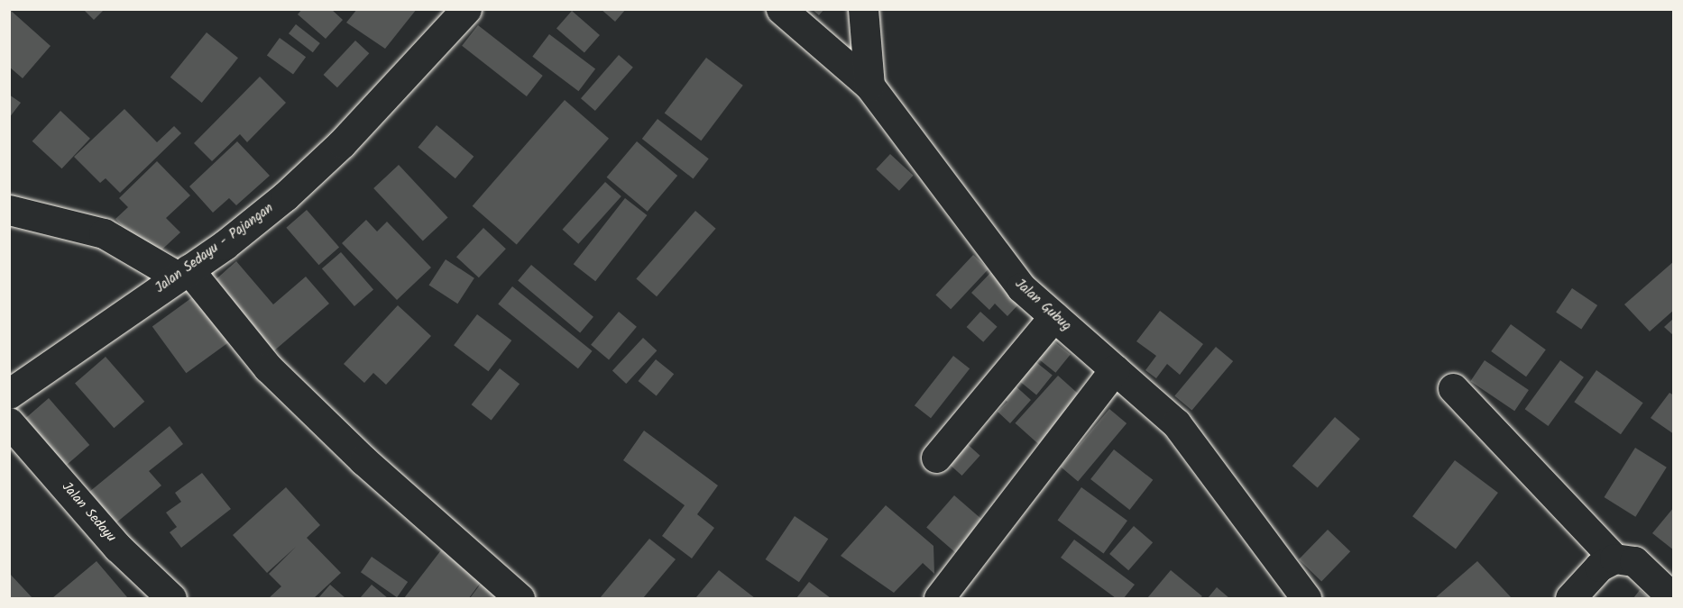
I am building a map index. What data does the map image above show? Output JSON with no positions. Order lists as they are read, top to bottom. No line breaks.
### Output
{"streets":{"street":["Jalan Sedayu - Pajangan","Jalan Gubug","Jalan Sedayu"]}}
